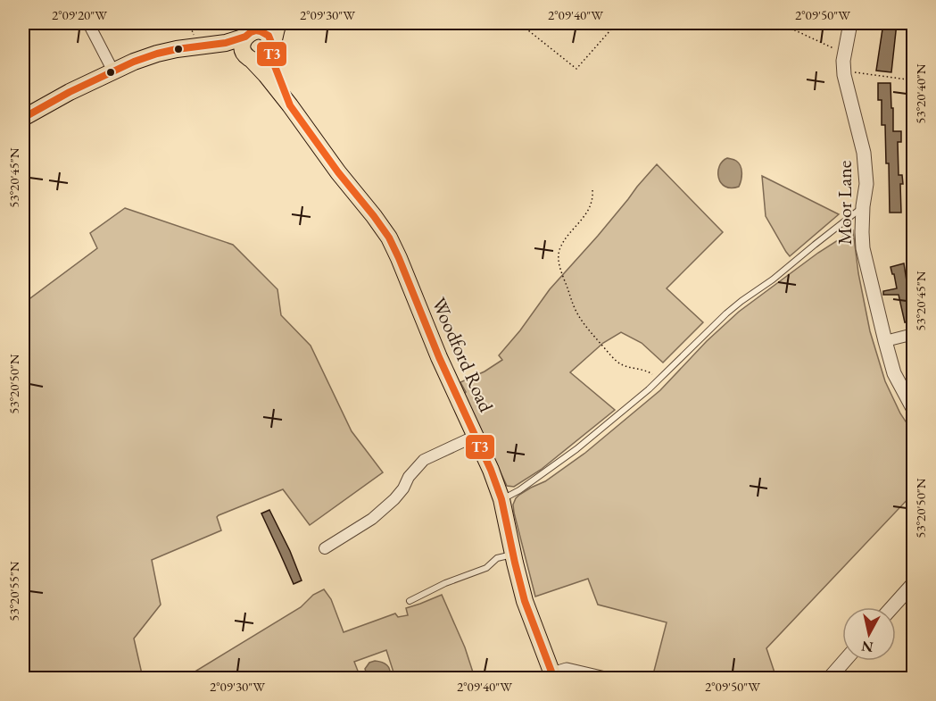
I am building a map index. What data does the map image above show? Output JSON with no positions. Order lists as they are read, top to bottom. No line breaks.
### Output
{"streets":{"main road":["Woodford Road"],"street":["Moor Lane"]},"lines":["transit line T3"],"north":"bottom","coordinates":["2°09'20\"W","2°09'30\"W","2°09'40\"W","2°09'50\"W","53°20'40\"N","53°20'45\"N","53°20'50\"N","53°20'55\"N"]}
